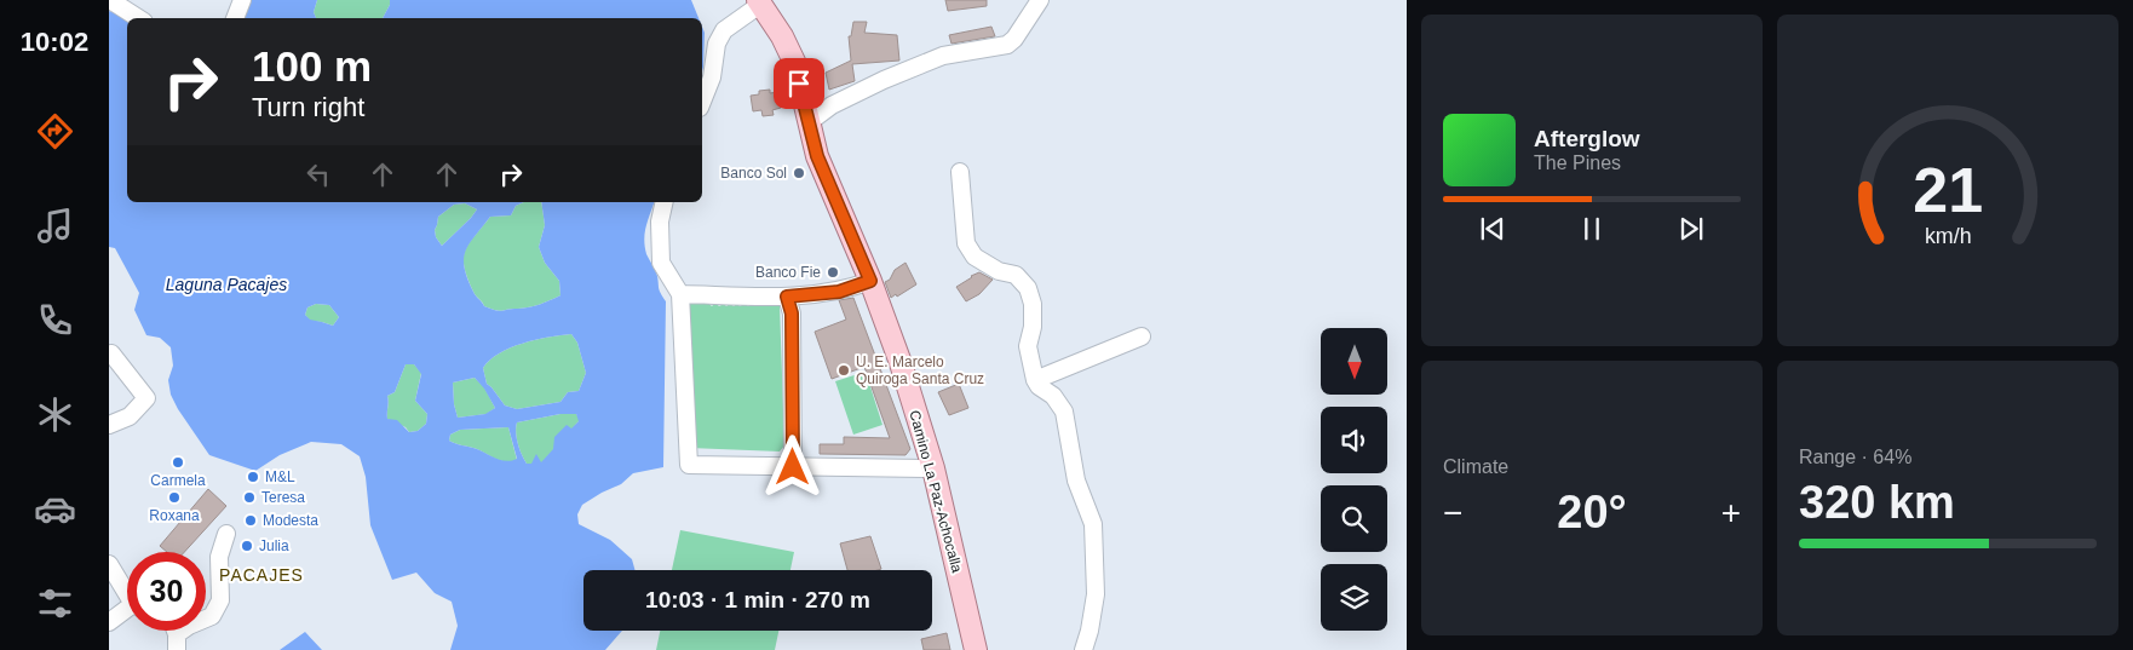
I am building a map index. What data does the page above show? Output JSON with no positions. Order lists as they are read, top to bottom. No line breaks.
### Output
{"streets":{"main road":["Camino La Paz-Achocalla"]},"districts":["PACAJES"],"water":["Laguna Pacajes"],"places":["Banco Sol","Banco Fie","U. E. Marcelo Quiroga Santa Cruz","Carmela","M&L","Roxana","Teresa","Modesta","Julia"],"north":"bottom","page":{"tabs":"10:02","turn":["100 m","Turn right"],"song":["Afterglow","The Pines"],"tile":["Climate",["Range · 64%","320 km"]],"heat":["−","20°","+"],"limit":"30","trip":"10:03 · 1 min · 270 m","gauge":["21","km/h"]}}
